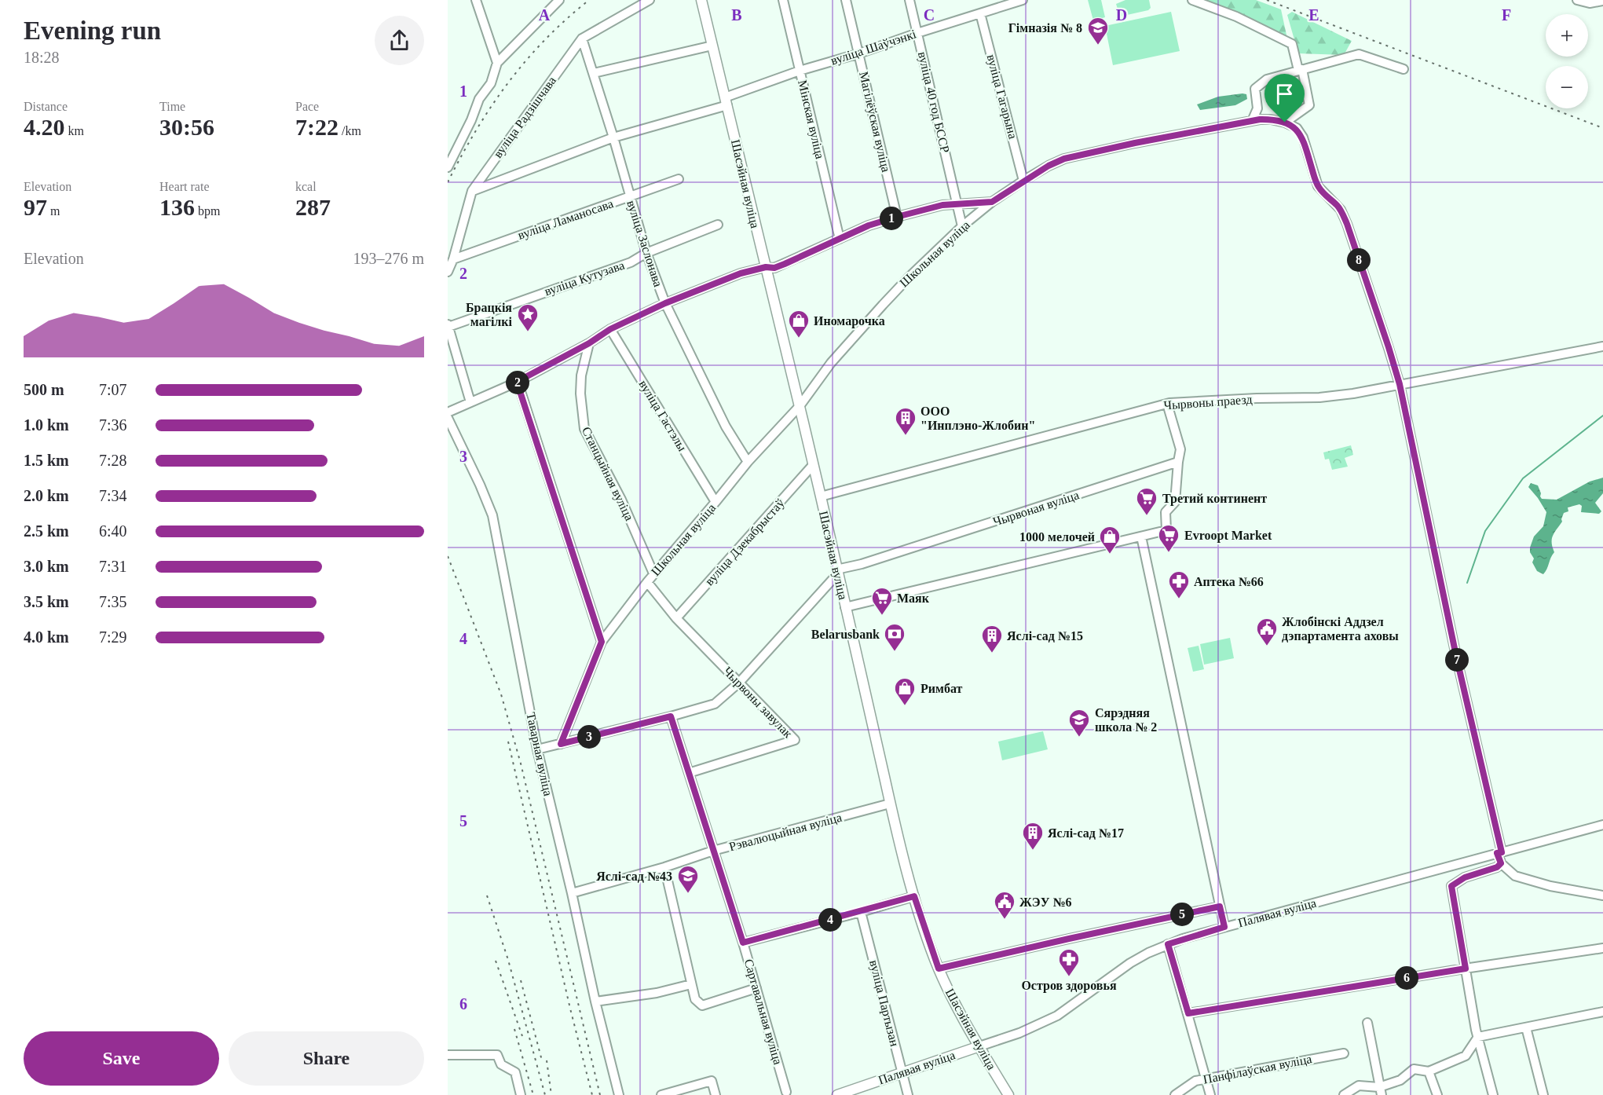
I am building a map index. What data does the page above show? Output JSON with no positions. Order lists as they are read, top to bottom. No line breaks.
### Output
{"streets":{"main road":["Шасэйная вуліца","Палявая вуліца"],"street":["вуліца Шаўчэнкі","вуліца Гагарына","вуліца 40 год БССР","вуліца Радзішчава","Мінская вуліца","Магілёўская вуліца","вуліца Ламаносава","вуліца Заслонава","Школьная вуліца","вуліца Кутузава","Чырвоны праезд","вуліца Гастэлы","Станцыйная вуліца","Чырвоная вуліца","вуліца Дзекабрыстаў","Чырвоны завулак","Таварная вуліца","Рэвалюцыйная вуліца","вуліца Партызан","Сартавальная вуліца","Панфілаўская вуліца"]},"crossings":[["вуліца Шаўчэнкі","вуліца Гагарына"],["вуліца Шаўчэнкі","вуліца 40 год БССР"],["вуліца Шаўчэнкі","вуліца Радзішчава"],["вуліца Шаўчэнкі","Мінская вуліца"],["вуліца Шаўчэнкі","Магілёўская вуліца"],["вуліца Шаўчэнкі","Шасэйная вуліца"],["вуліца Шаўчэнкі","вуліца Заслонава"],["вуліца Гагарына","Школьная вуліца"],["вуліца 40 год БССР","Школьная вуліца"],["вуліца Радзішчава","вуліца Ламаносава"],["вуліца Радзішчава","вуліца Заслонава"],["Шасэйная вуліца","Школьная вуліца"],["Шасэйная вуліца","Чырвоны праезд"],["Шасэйная вуліца","Чырвоная вуліца"],["Шасэйная вуліца","вуліца Дзекабрыстаў"],["Шасэйная вуліца","Рэвалюцыйная вуліца"],["Шасэйная вуліца","Палявая вуліца"],["вуліца Ламаносава","вуліца Заслонава"],["вуліца Заслонава","Школьная вуліца"],["вуліца Заслонава","вуліца Кутузава"],["Школьная вуліца","вуліца Гастэлы"],["Школьная вуліца","Станцыйная вуліца"],["Школьная вуліца","Чырвоны завулак"],["вуліца Дзекабрыстаў","Чырвоны завулак"],["Чырвоны завулак","Сартавальная вуліца"],["Таварная вуліца","Рэвалюцыйная вуліца"],["Рэвалюцыйная вуліца","Сартавальная вуліца"],["Палявая вуліца","вуліца Партызан"]],"places":{"school or university":["Гімназія № 8","Сярэдняя школа № 2","Яслі-сад №43"],"place":["Брацкія магілкі"],"shop":["Иномарочка","1000 мелочей","Римбат"],"building":["ООО \"Инплэно-Жлобин\"","Яслі-сад №15","Яслі-сад №17"],"supermarket":["Третий континент","Evroopt Market","Маяк"],"pharmacy":["Аптека №66","Остров здоровья"],"public building":["Жлобінскі Аддзел дэпартамента аховы","ЖЭУ №6"],"bank":["Belarusbank"]},"page":{"heading":["Evening run","18:28"],"map_buttons":["+","−"],"stats":[["Distance","4.20 km"],["Time","30:56"],["Pace","7:22 /km"],["Elevation","97 m"],["Heart rate","136 bpm"],["kcal","287"]],"pins":["1","8","2","7","3","5","4","6"],"chart":["Elevation","193–276 m"],"list":[{"name":"500 m","note":"7:07"},{"name":"1.0 km","note":"7:36"},{"name":"1.5 km","note":"7:28"},{"name":"2.0 km","note":"7:34"},{"name":"2.5 km","note":"6:40"},{"name":"3.0 km","note":"7:31"},{"name":"3.5 km","note":"7:35"},{"name":"4.0 km","note":"7:29"}],"buttons":["Save","Share"]},"grid":{"columns":["A","B","C","D","E","F"],"rows":["1","2","3","4","5","6"]}}
